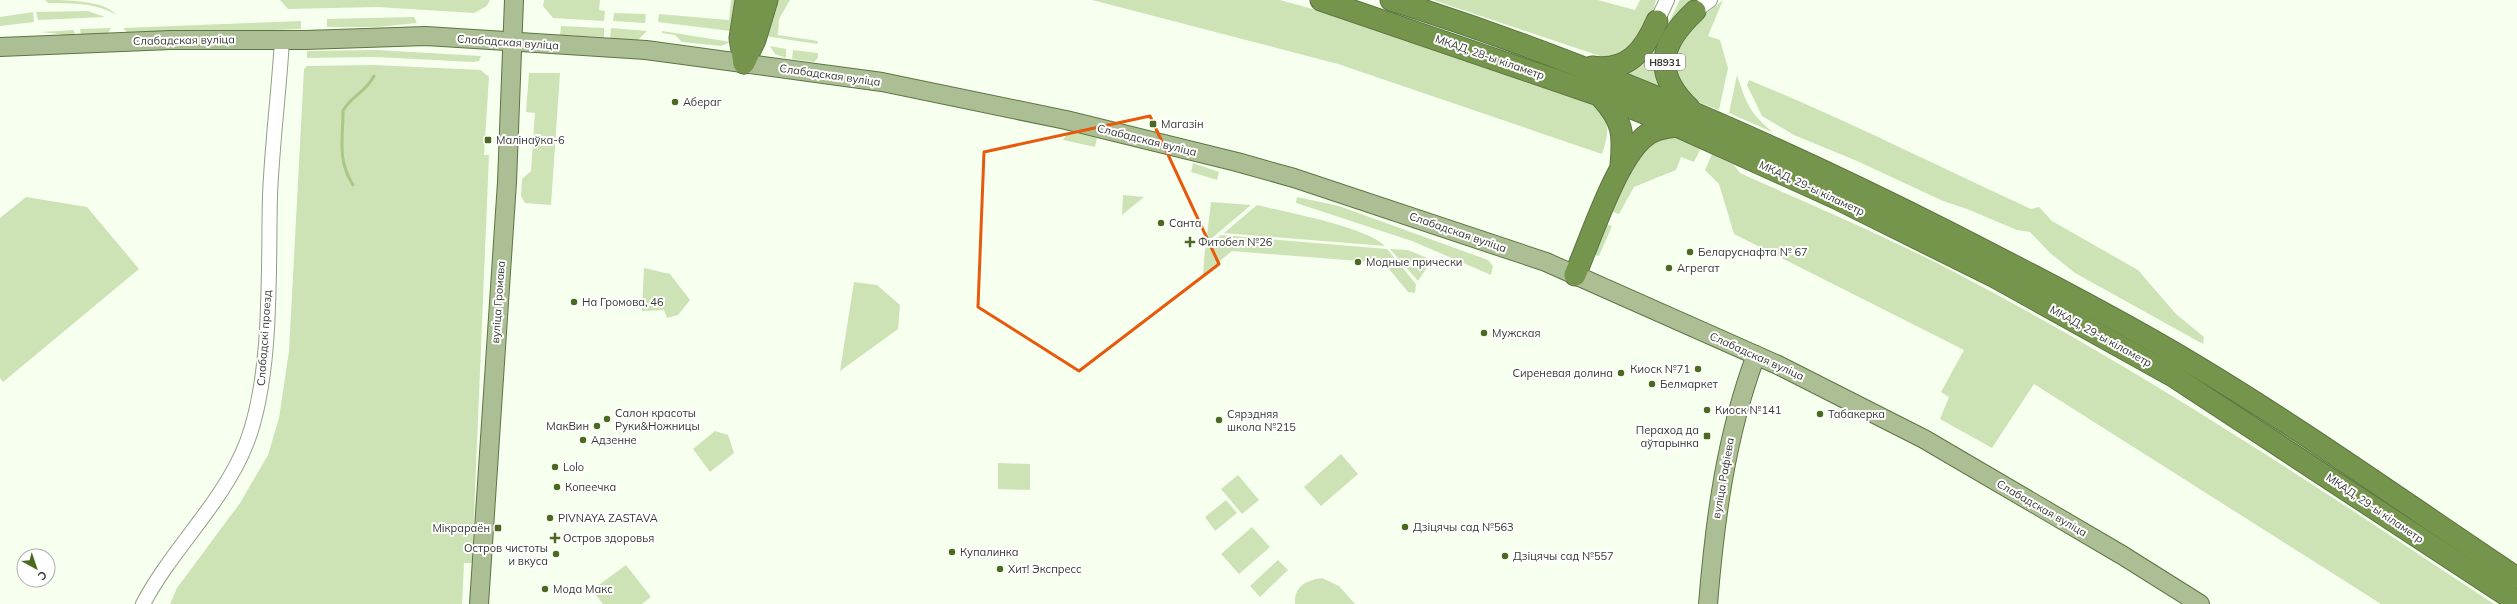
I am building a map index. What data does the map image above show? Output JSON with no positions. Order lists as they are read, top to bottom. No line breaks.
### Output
{"streets":{"highway":["МКАД, 28-ы кіламетр","Н8931","МКАД, 29-ы кіламетр"],"main road":["Слабадская вуліца","вуліца Громава","вуліца Рафіева"],"street":["Слабадскі праезд"]},"crossings":[["Слабадская вуліца","вуліца Громава"],["Слабадская вуліца","Слабадскі праезд"],["Слабадская вуліца","вуліца Рафіева"],["МКАД, 28-ы кіламетр","Н8931"],["МКАД, 28-ы кіламетр","МКАД, 29-ы кіламетр"],["Н8931","МКАД, 29-ы кіламетр"]],"places":{"other":["Абераг","Санта","Беларуснафта № 67","Модные прически","Агрегат","На Громова, 46","Мужская","Киоск №71","Сиреневая долина","Белмаркет","Киоск №141","Табакерка","Салон красоты Руки&Ножницы","Сярэдняя школа №215","МакВин","Адзенне","Lolo","Копеечка","PIVNAYA ZASTAVA","Дзіцячы сад №563","Купалинка","Остров чистоты и вкуса","Дзіцячы сад №557","Хит! Экспресс","Мода Макс"],"transit":["Магазін","Малінаўка-6","Пераход да аўтарынка","Мікрараён"],"health":["Фитобел №26","Остров здоровья"]},"north":"bottom right"}
